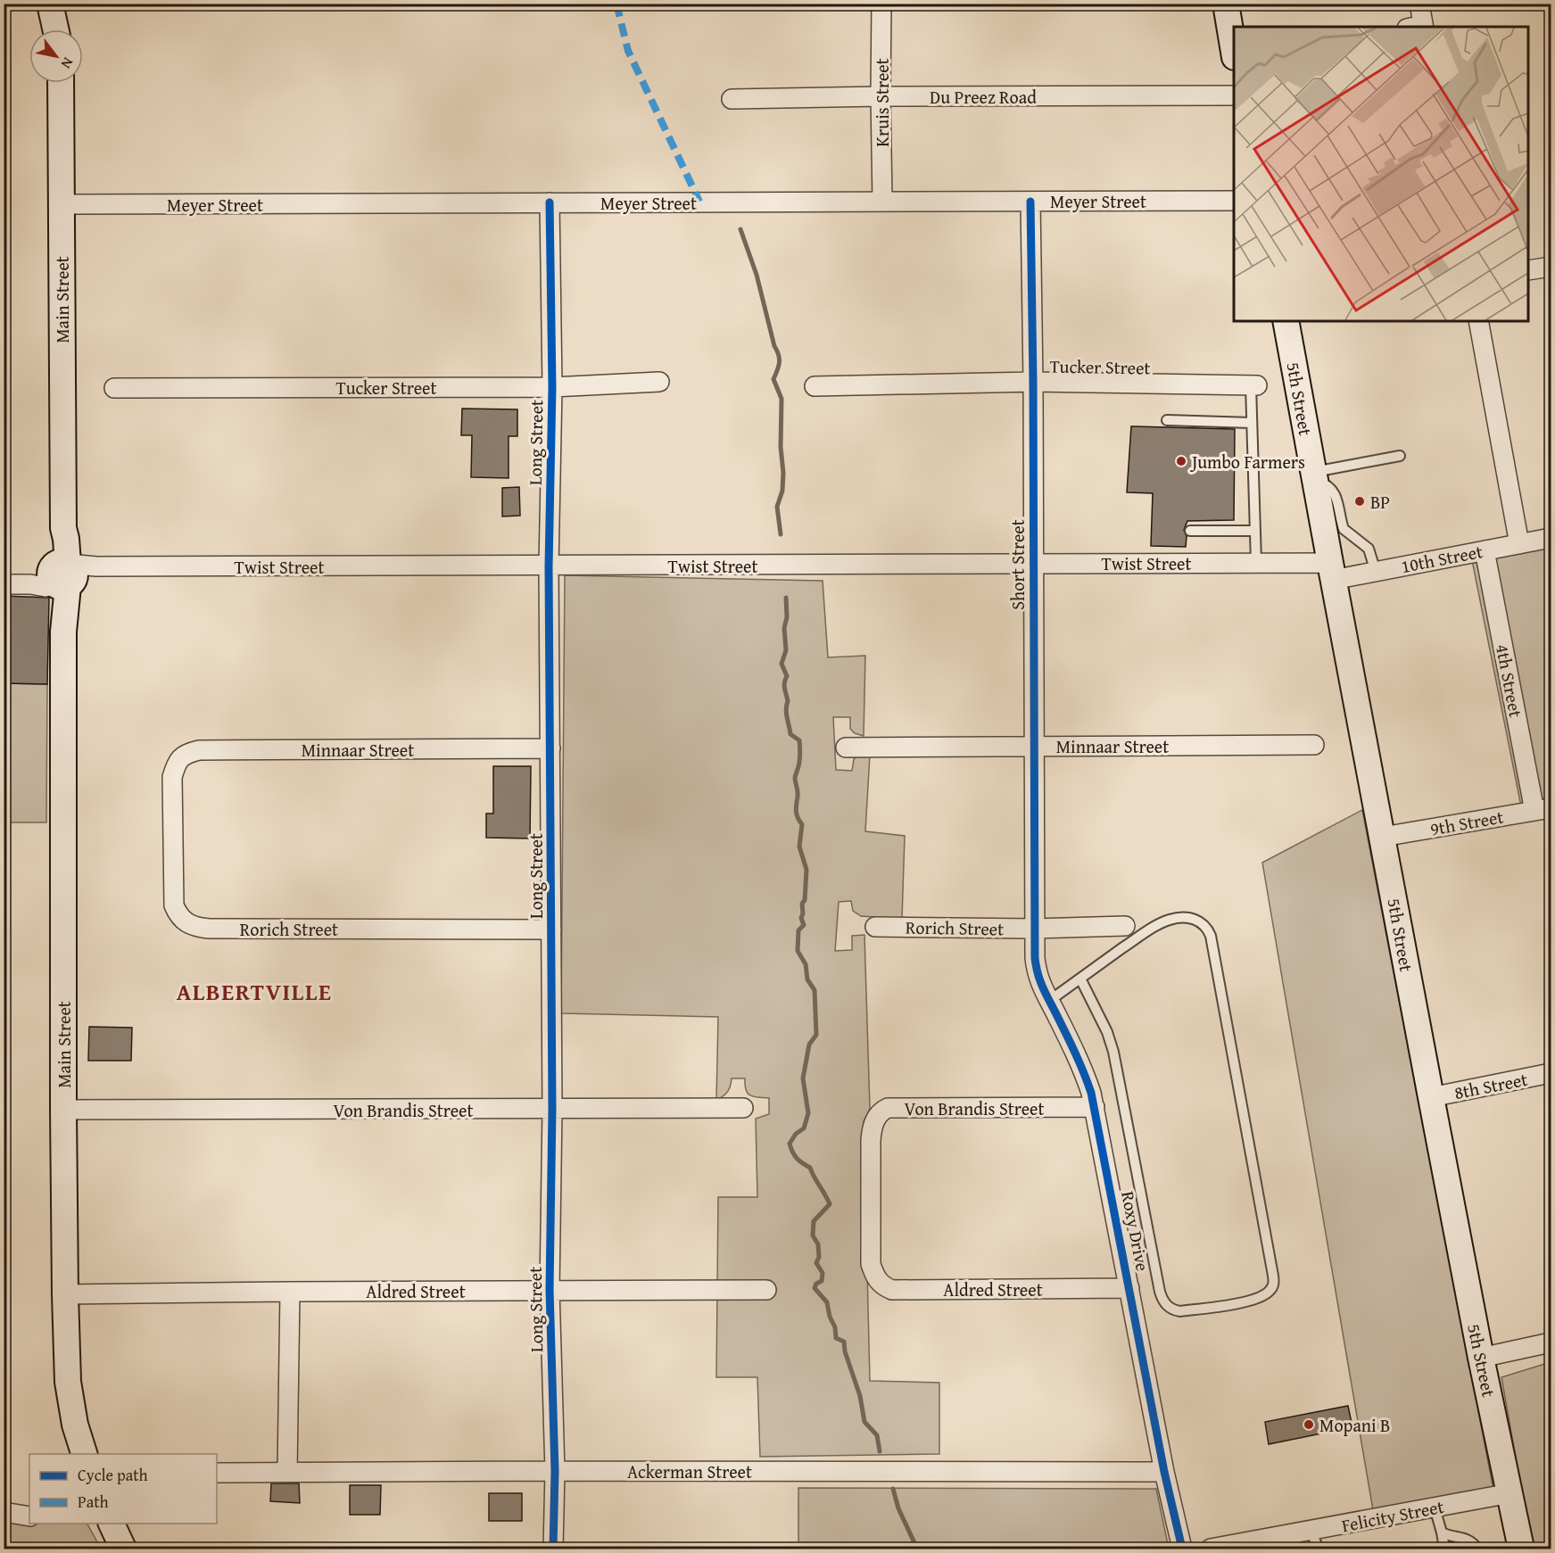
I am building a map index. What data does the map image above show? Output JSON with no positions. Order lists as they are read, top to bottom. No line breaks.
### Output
{"streets":{"street":["Du Preez Road","Kruis Street","Meyer Street","Main Street","Tucker Street","5th Street","Long Street","10th Street","Twist Street","Short Street","4th Street","Minnaar Street","9th Street","Rorich Street","8th Street","Von Brandis Street","Roxy Drive","Aldred Street","Ackerman Street","Felicity Street"]},"crossings":[["Du Preez Road","Kruis Street"],["Kruis Street","Meyer Street"],["Meyer Street","Main Street"],["Meyer Street","Long Street"],["Meyer Street","Short Street"],["Main Street","Twist Street"],["Main Street","Von Brandis Street"],["Main Street","Aldred Street"],["Tucker Street","Long Street"],["Tucker Street","Short Street"],["5th Street","10th Street"],["5th Street","Twist Street"],["5th Street","9th Street"],["5th Street","8th Street"],["5th Street","Felicity Street"],["Long Street","Twist Street"],["Long Street","Minnaar Street"],["Long Street","Rorich Street"],["Long Street","Von Brandis Street"],["Long Street","Aldred Street"],["Long Street","Ackerman Street"],["10th Street","Twist Street"],["10th Street","4th Street"],["Twist Street","Short Street"],["Short Street","Minnaar Street"],["Short Street","Rorich Street"],["Short Street","Roxy Drive"],["4th Street","9th Street"],["Minnaar Street","Rorich Street"],["Rorich Street","Roxy Drive"],["Von Brandis Street","Roxy Drive"],["Von Brandis Street","Aldred Street"],["Roxy Drive","Aldred Street"],["Roxy Drive","Ackerman Street"]],"districts":["ALBERTVILLE"],"places":["Jumbo Farmers","BP","Mopani B"],"legend":["Cycle path","Path"],"north":"bottom right"}
